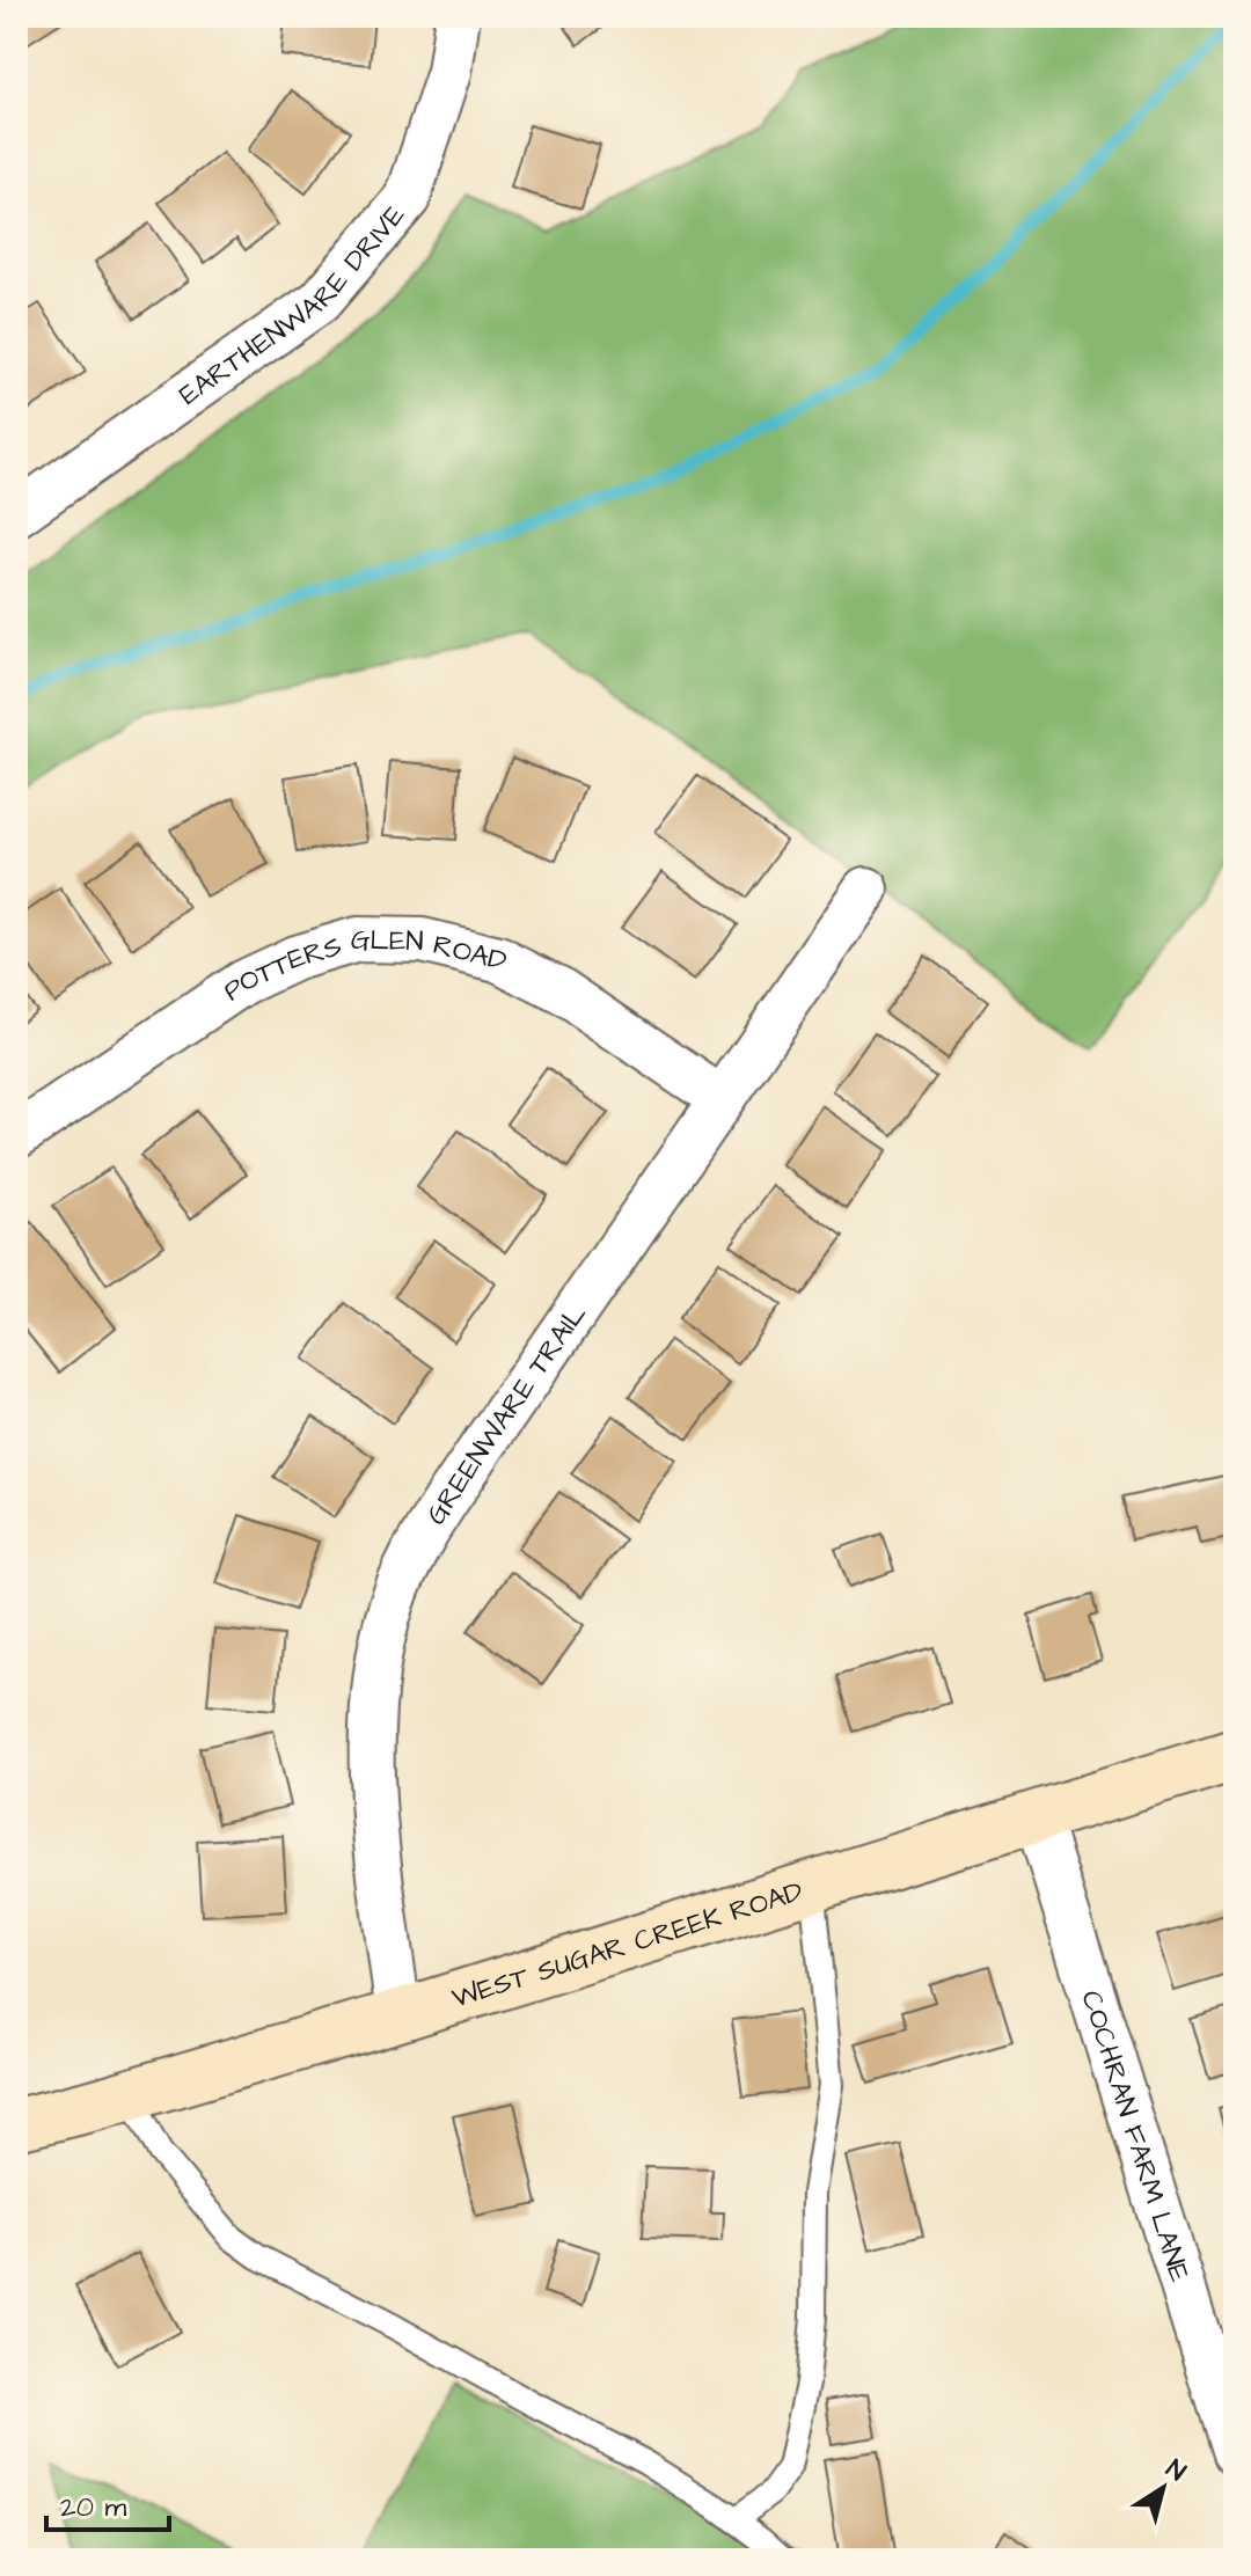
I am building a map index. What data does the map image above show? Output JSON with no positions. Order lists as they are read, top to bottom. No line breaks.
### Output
{"streets":{"main road":["WEST SUGAR CREEK ROAD"],"street":["EARTHENWARE DRIVE","POTTERS GLEN ROAD","GREENWARE TRAIL","COCHRAN FARM LANE"]},"crossings":[["POTTERS GLEN ROAD","GREENWARE TRAIL"],["GREENWARE TRAIL","WEST SUGAR CREEK ROAD"],["WEST SUGAR CREEK ROAD","COCHRAN FARM LANE"]],"scale_bar":"20 m","north":"top right"}
